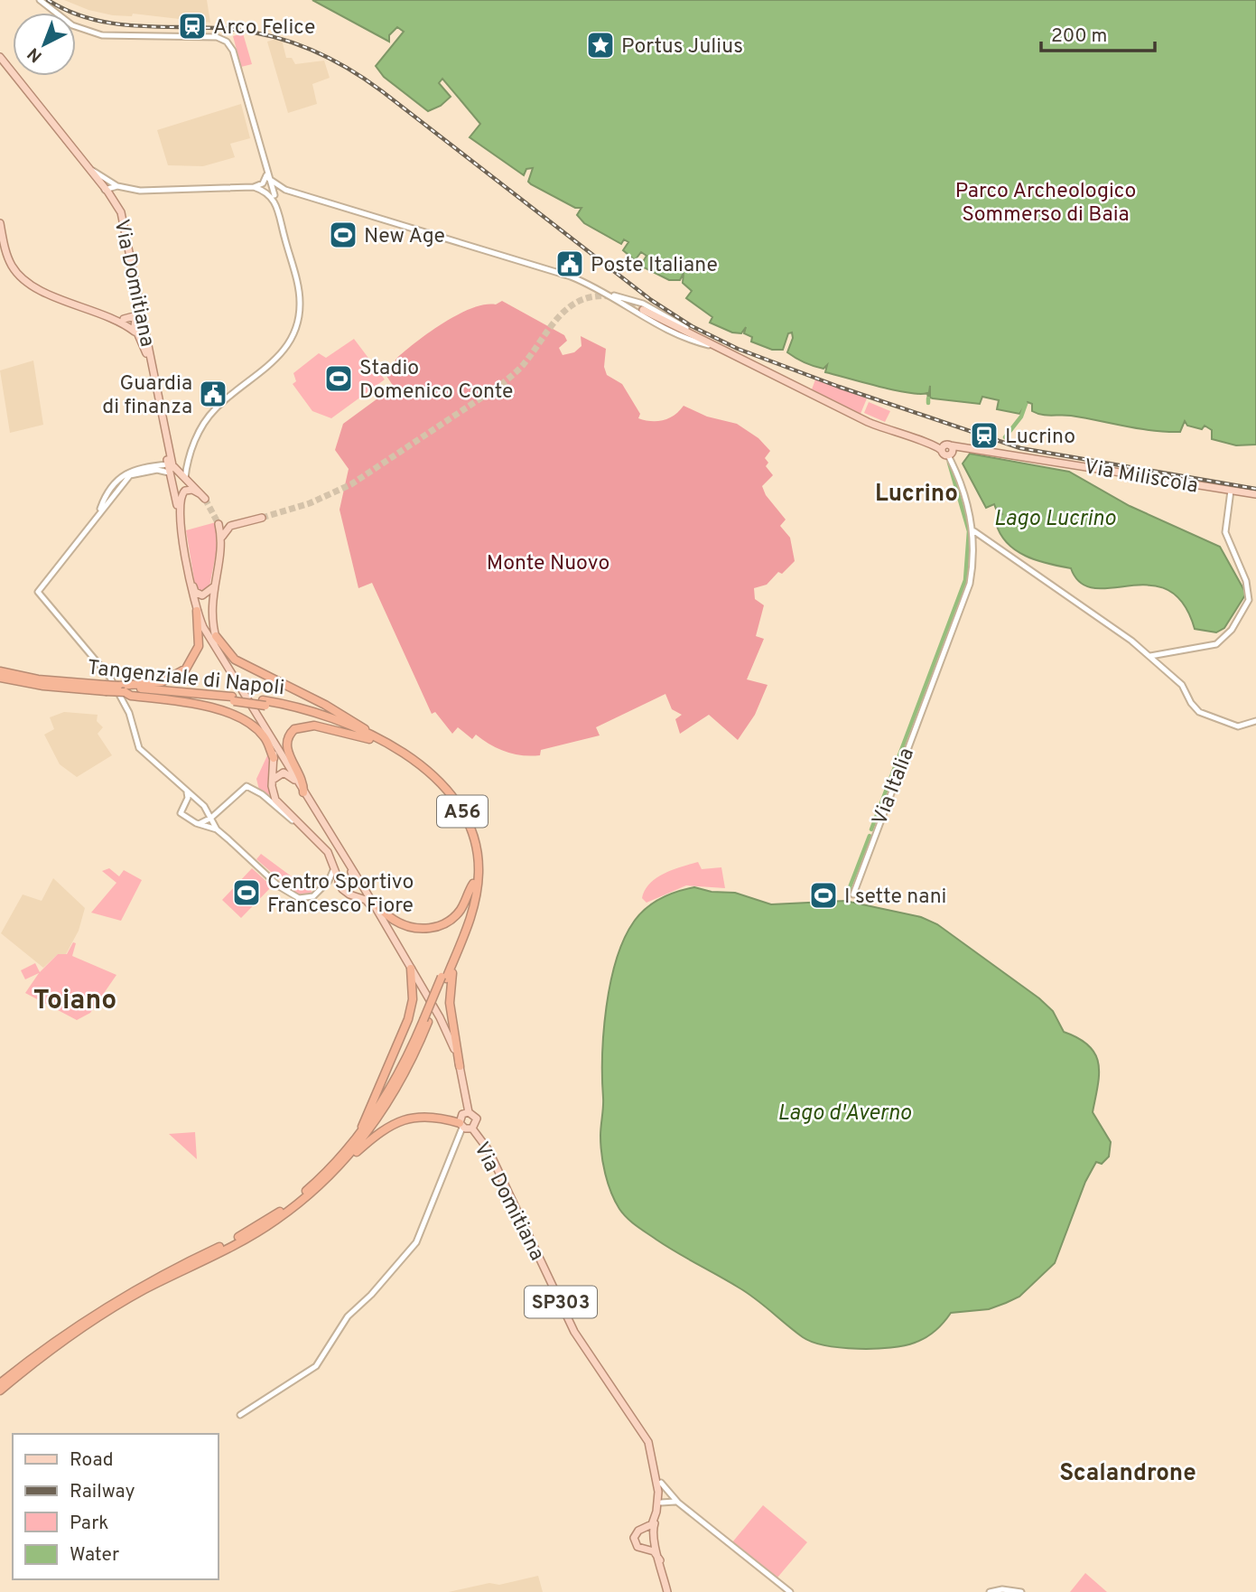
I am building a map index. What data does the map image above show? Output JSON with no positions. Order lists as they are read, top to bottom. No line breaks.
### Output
{"streets":{"highway":["Tangenziale di Napoli","A56"],"main road":["Via Domitiana","Via Miliscola","SP303"],"street":["Via Italia"]},"crossings":[["Via Miliscola","Via Italia"]],"districts":["Lucrino","Toiano","Scalandrone"],"water":["Lago Lucrino","Lago d'Averno"],"parks":["Parco Archeologico Sommerso di Baia","Monte Nuovo"],"places":{"station":["Arco Felice","Lucrino"],"place":["Portus Julius"],"sports":["New Age","Stadio Domenico Conte","Centro Sportivo Francesco Fiore","I sette nani"],"public building":["Poste Italiane","Guardia di finanza"]},"legend":["Road","Railway","Park","Water"],"scale_bar":"200 m","north":"bottom left"}
